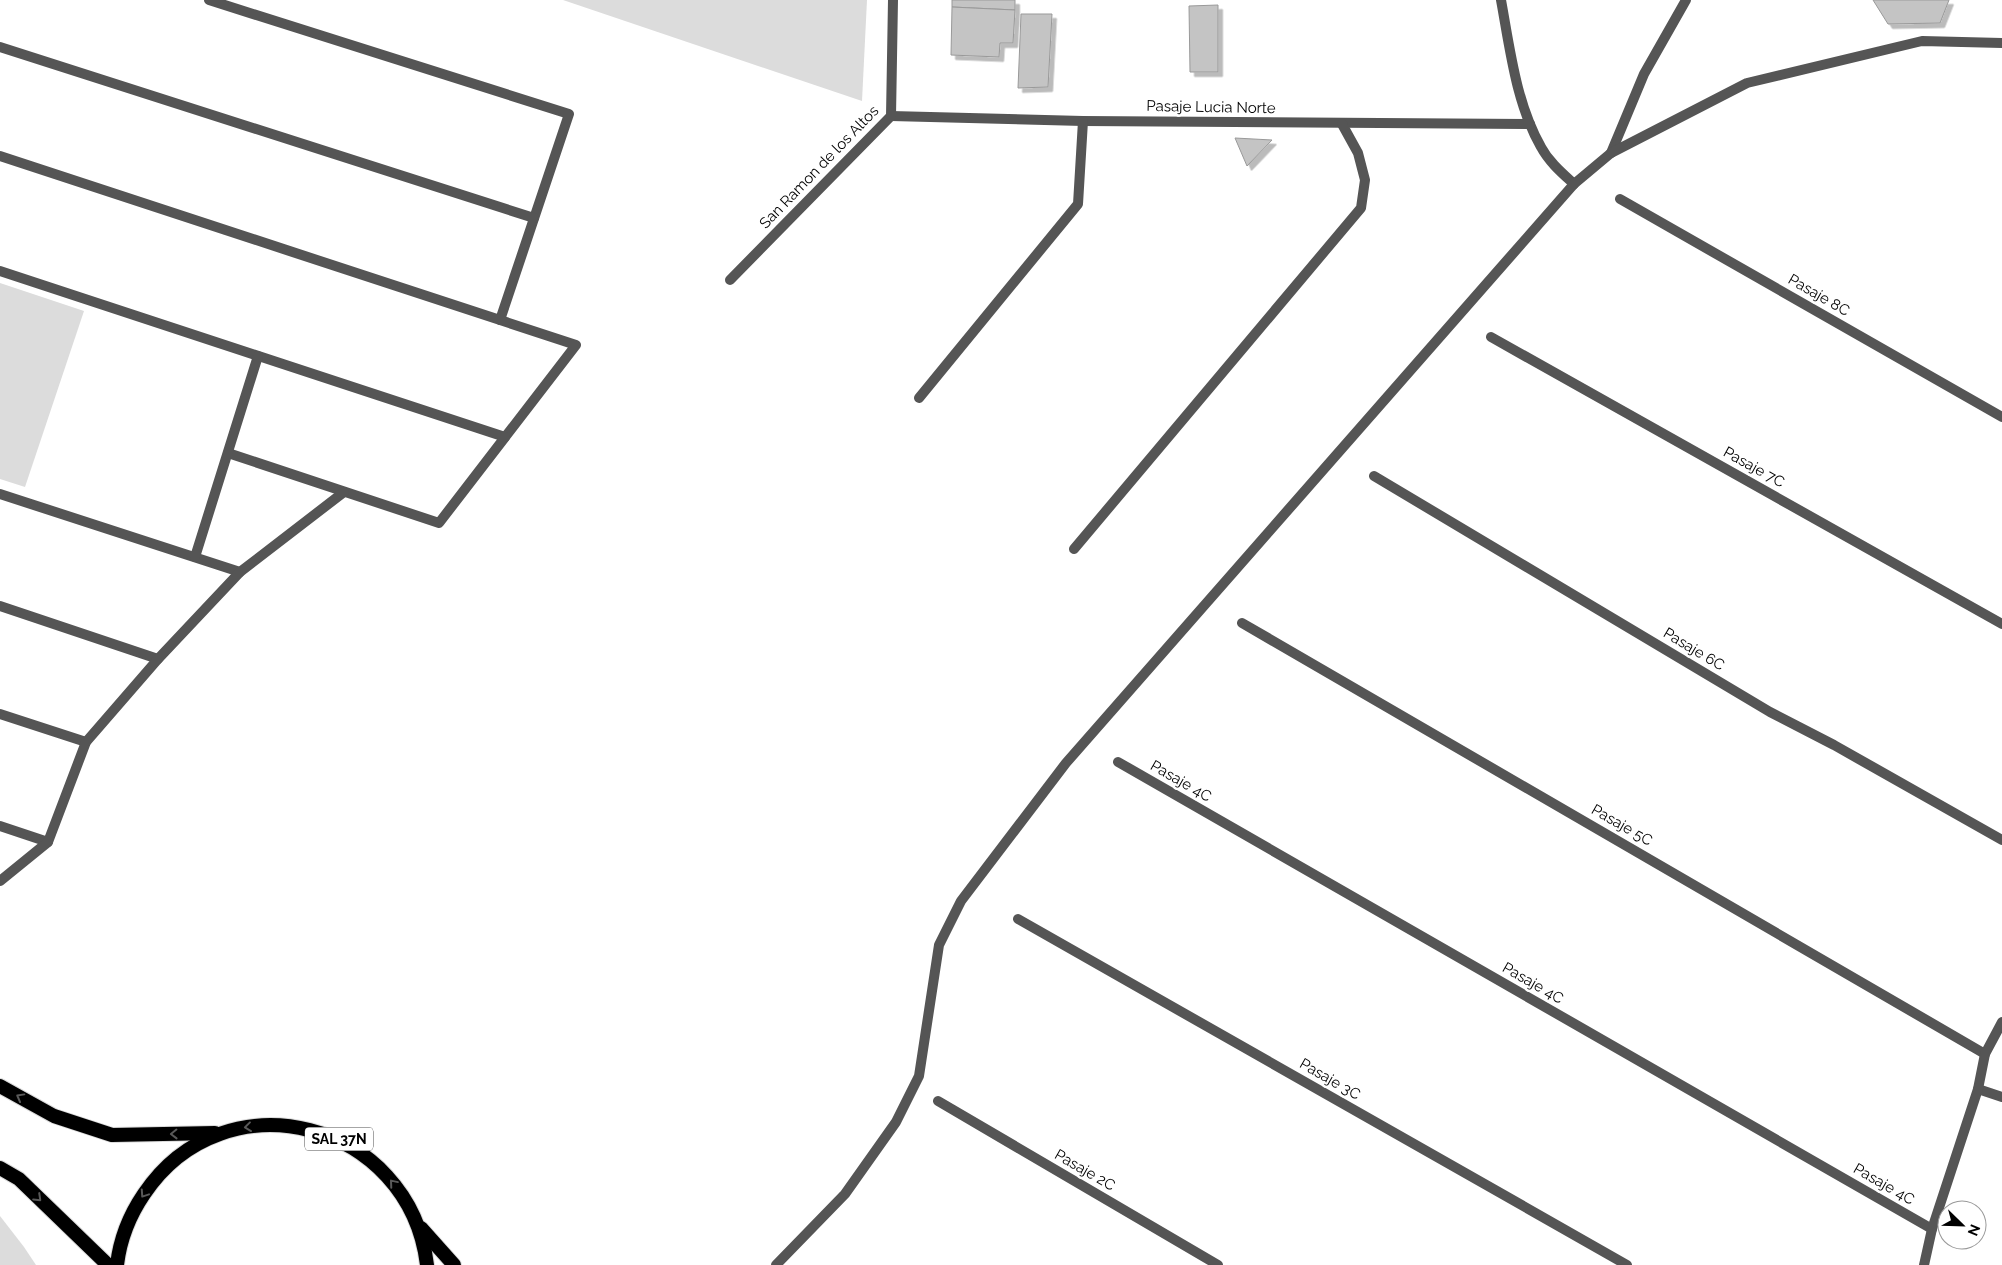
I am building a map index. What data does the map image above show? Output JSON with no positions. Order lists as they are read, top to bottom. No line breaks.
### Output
{"streets":{"highway":["SAL 37N"],"street":["Pasaje Lucia Norte","San Ramon de los Altos","Pasaje 8C","Pasaje 7C","Pasaje 6C","Pasaje 4C","Pasaje 5C","Pasaje 3C","Pasaje 2C"]},"crossings":[["Pasaje Lucia Norte","San Ramon de los Altos"]],"north":"bottom right"}
